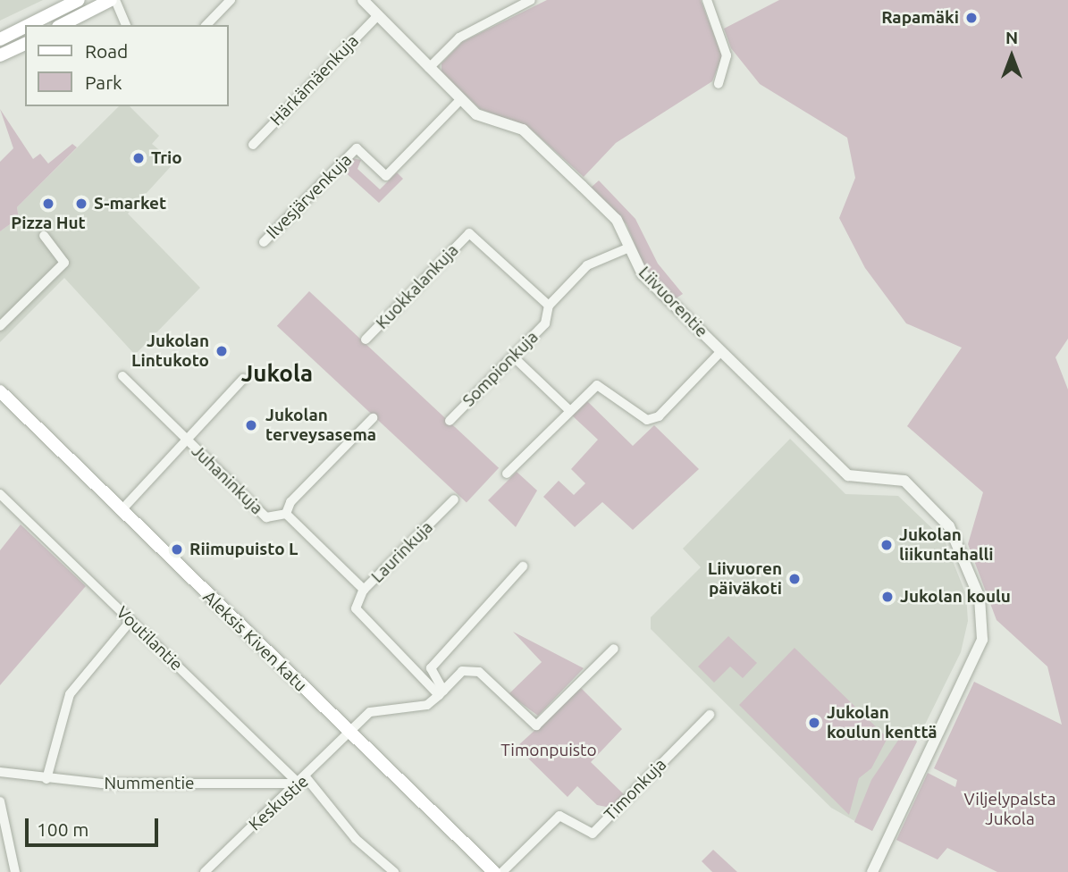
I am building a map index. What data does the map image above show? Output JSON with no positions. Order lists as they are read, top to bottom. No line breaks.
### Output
{"streets":{"main road":["Aleksis Kiven katu"],"street":["Härkämäenkuja","Ilvesjärvenkuja","Kuokkalankuja","Liivuorentie","Sompionkuja","Juhaninkuja","Laurinkuja","Voutilantie","Nummentie","Timonkuja","Keskustie"]},"crossings":[["Härkämäenkuja","Liivuorentie"],["Ilvesjärvenkuja","Liivuorentie"],["Kuokkalankuja","Sompionkuja"],["Liivuorentie","Sompionkuja"],["Laurinkuja","Keskustie"],["Voutilantie","Nummentie"],["Voutilantie","Keskustie"],["Aleksis Kiven katu","Keskustie"],["Nummentie","Keskustie"]],"districts":["Jukola"],"parks":["Timonpuisto","Viljelypalsta Jukola"],"places":["Rapamäki","Trio","Pizza Hut","S-market","Jukolan Lintukoto","Jukolan terveysasema","Jukolan liikuntahalli","Riimupuisto L","Liivuoren päiväkoti","Jukolan koulu","Jukolan koulun kenttä"],"legend":["Road","Park"],"scale_bar":"100 m","north":"top"}
